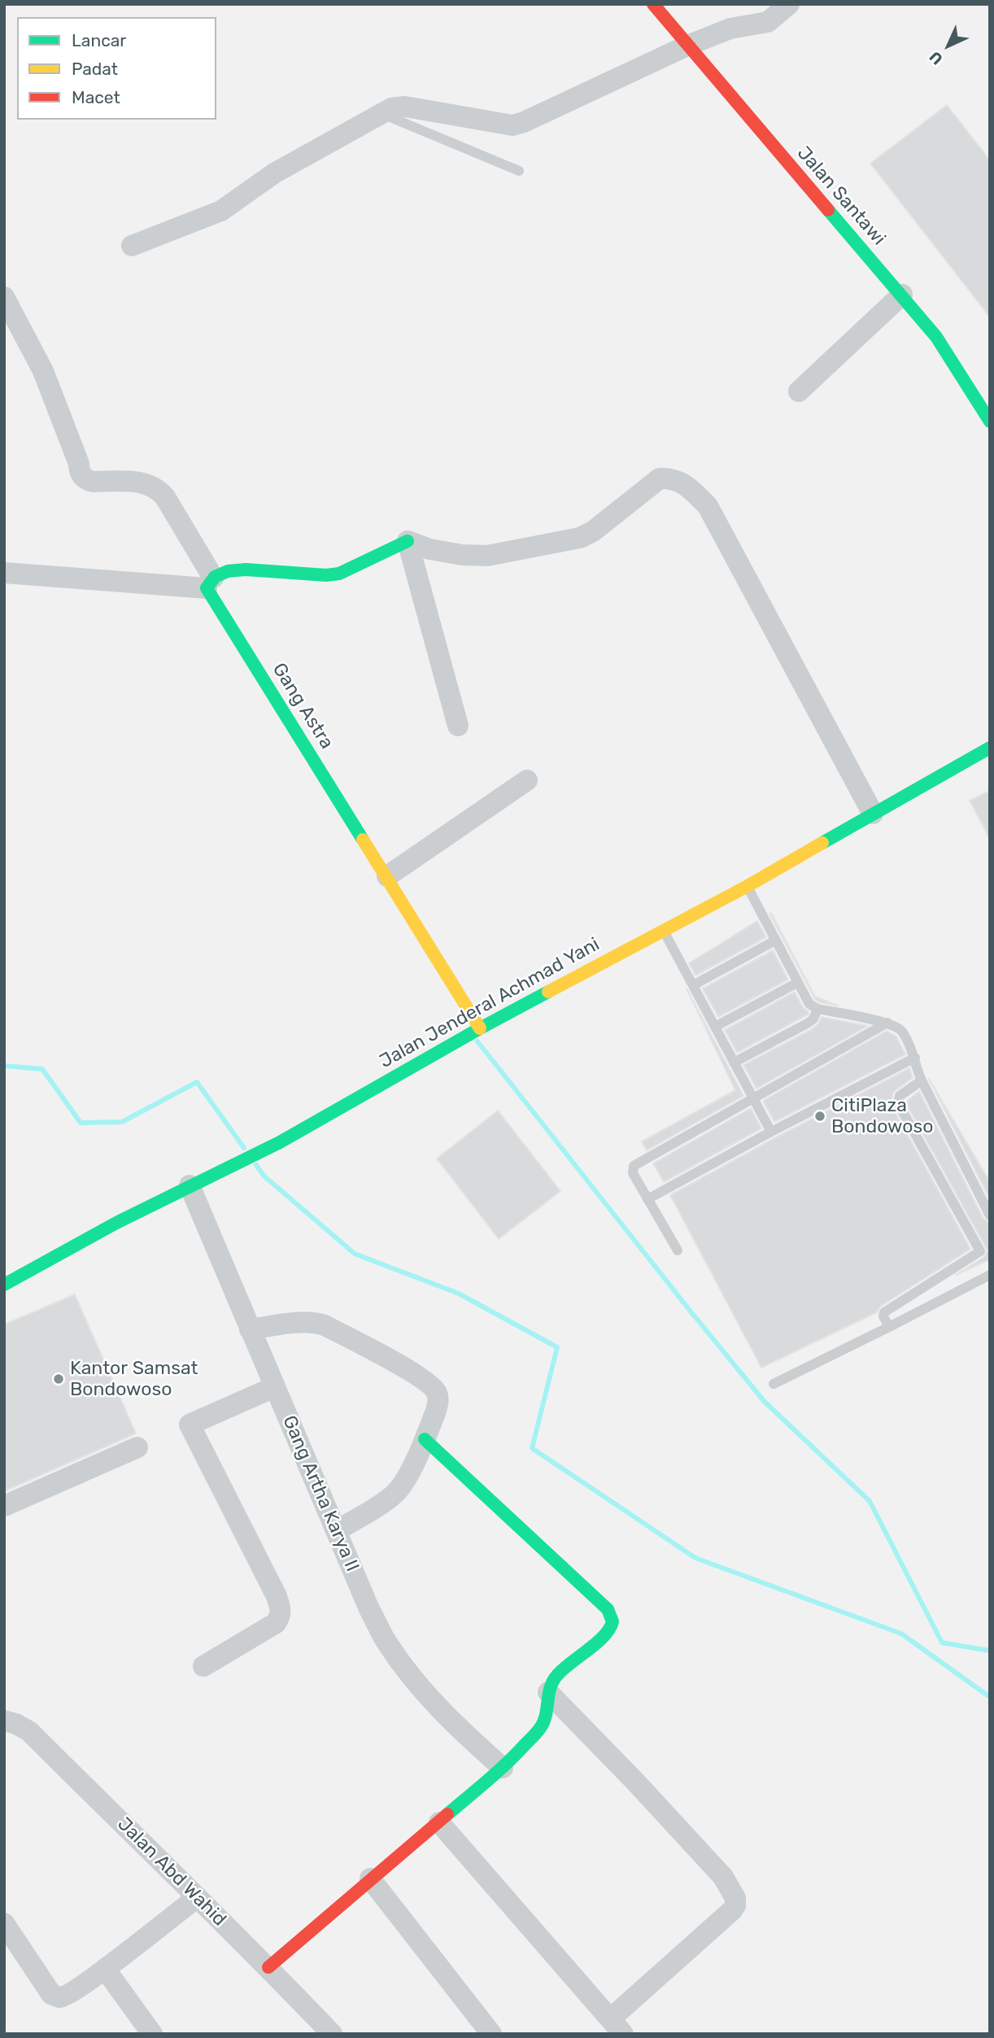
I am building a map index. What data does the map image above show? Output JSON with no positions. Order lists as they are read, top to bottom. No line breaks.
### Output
{"streets":{"main road":["Jalan Santawi","Gang Astra","Jalan Jenderal Achmad Yani"],"street":["Gang Artha Karya II","Jalan Abd Wahid"]},"crossings":[["Gang Astra","Jalan Jenderal Achmad Yani"],["Jalan Jenderal Achmad Yani","Gang Artha Karya II"]],"places":["CitiPlaza Bondowoso","Kantor Samsat Bondowoso"],"legend":["Lancar","Padat","Macet"],"north":"bottom left"}
